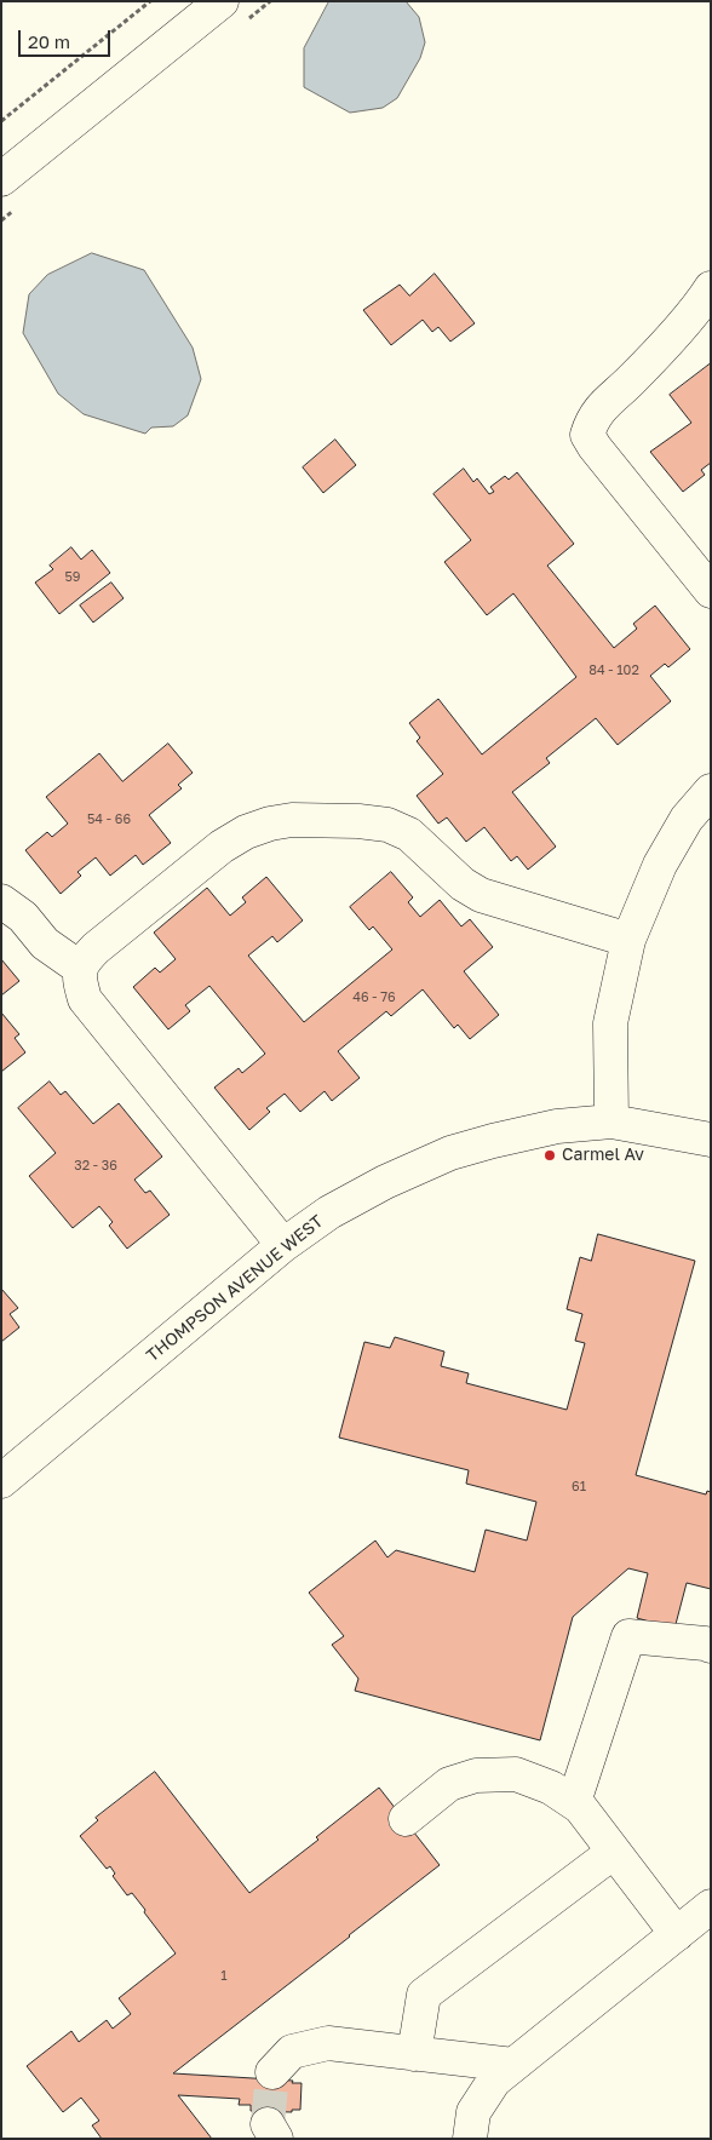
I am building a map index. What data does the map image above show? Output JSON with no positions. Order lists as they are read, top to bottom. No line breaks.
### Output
{"streets":{"street":["THOMPSON AVENUE WEST"]},"places":["Carmel Av"],"house_numbers":["59","84 - 102","54 - 66","46 - 76","32 - 36","61","1"],"scale_bar":"20 m"}
